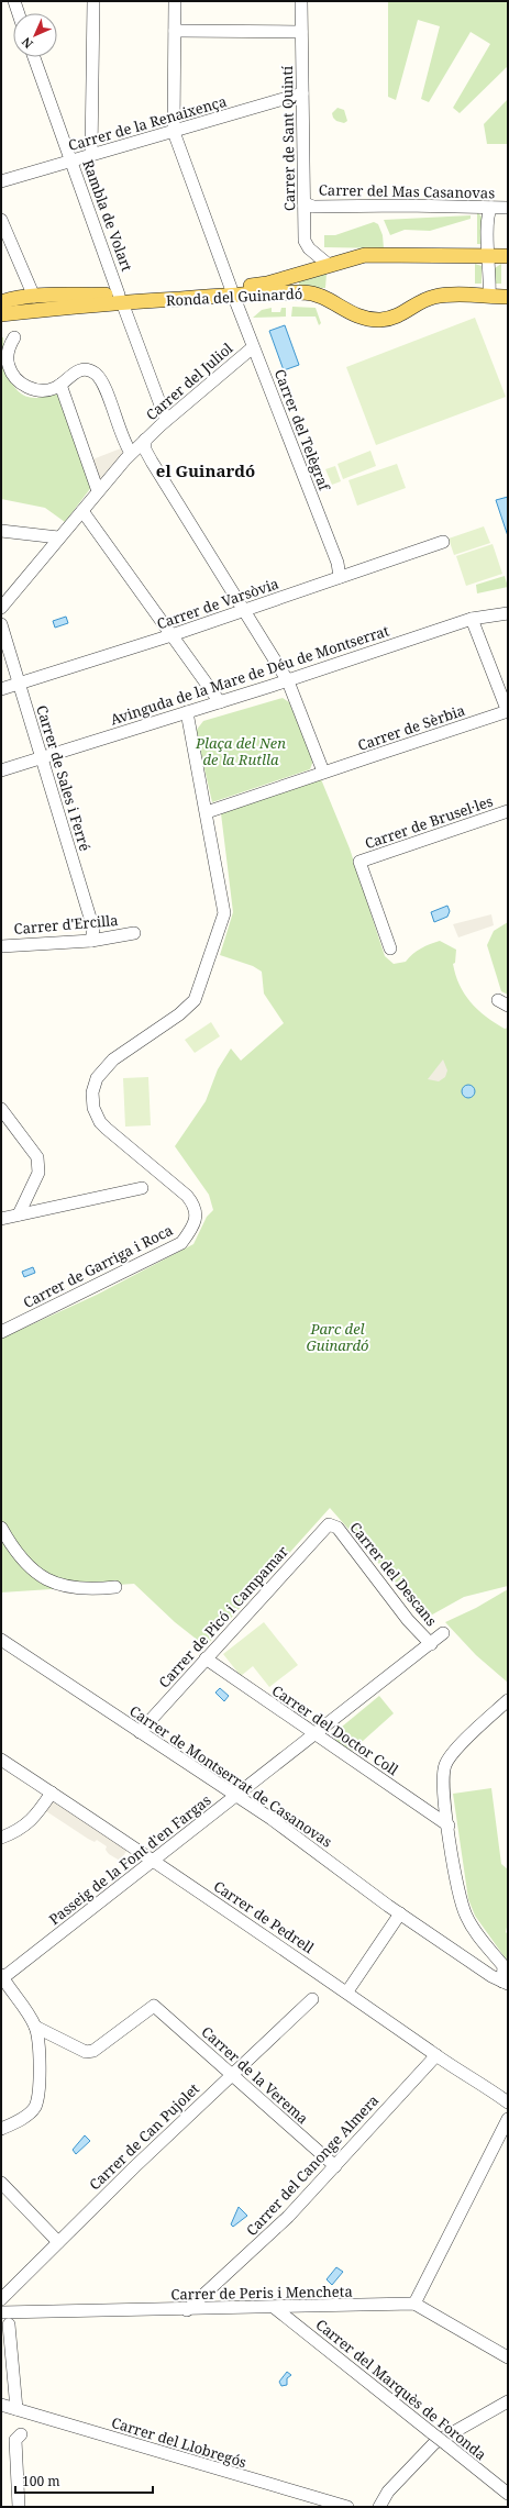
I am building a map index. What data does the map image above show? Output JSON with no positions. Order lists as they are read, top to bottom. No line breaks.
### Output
{"streets":{"main road":["Ronda del Guinardó"],"street":["Carrer de la Renaixença","Carrer de Sant Quintí","Carrer del Mas Casanovas","Rambla de Volart","Carrer del Juliol","Carrer del Telègraf","Carrer de Varsòvia","Avinguda de la Mare de Déu de Montserrat","Carrer de Sèrbia","Carrer de Sales i Ferré","Carrer de Brusel·les","Carrer d'Ercilla","Carrer de Garriga i Roca","Carrer del Descans","Carrer de Picó i Campamar","Carrer del Doctor Coll","Carrer de Montserrat de Casanovas","Passeig de la Font d'en Fargas","Carrer de Pedrell","Carrer de la Verema","Carrer de Can Pujolet","Carrer del Canonge Almera","Carrer de Peris i Mencheta","Carrer del Marquès de Foronda","Carrer del Llobregós"]},"crossings":[["Carrer de la Renaixença","Carrer de Sant Quintí"],["Carrer de la Renaixença","Rambla de Volart"],["Carrer de la Renaixença","Carrer del Telègraf"],["Carrer de Sant Quintí","Carrer del Mas Casanovas"],["Carrer de Sant Quintí","Ronda del Guinardó"],["Rambla de Volart","Ronda del Guinardó"],["Rambla de Volart","Carrer del Juliol"],["Ronda del Guinardó","Carrer del Telègraf"],["Carrer del Juliol","Carrer del Telègraf"],["Carrer del Telègraf","Carrer de Varsòvia"],["Carrer de Varsòvia","Carrer de Sales i Ferré"],["Avinguda de la Mare de Déu de Montserrat","Carrer de Sales i Ferré"],["Avinguda de la Mare de Déu de Montserrat","Carrer de Garriga i Roca"],["Carrer de Sèrbia","Carrer de Garriga i Roca"],["Carrer de Sales i Ferré","Carrer d'Ercilla"],["Carrer del Descans","Carrer de Picó i Campamar"],["Carrer del Descans","Passeig de la Font d'en Fargas"],["Carrer de Picó i Campamar","Carrer del Doctor Coll"],["Carrer de Picó i Campamar","Carrer de Montserrat de Casanovas"],["Carrer del Doctor Coll","Passeig de la Font d'en Fargas"],["Carrer de Montserrat de Casanovas","Passeig de la Font d'en Fargas"],["Passeig de la Font d'en Fargas","Carrer de Pedrell"],["Carrer de Pedrell","Carrer del Canonge Almera"],["Carrer de la Verema","Carrer de Can Pujolet"],["Carrer de la Verema","Carrer del Canonge Almera"],["Carrer del Canonge Almera","Carrer de Peris i Mencheta"],["Carrer de Peris i Mencheta","Carrer del Marquès de Foronda"]],"districts":["el Guinardó"],"parks":["Plaça del Nen de la Rutlla","Parc del Guinardó"],"scale_bar":"100 m","north":"bottom left"}
